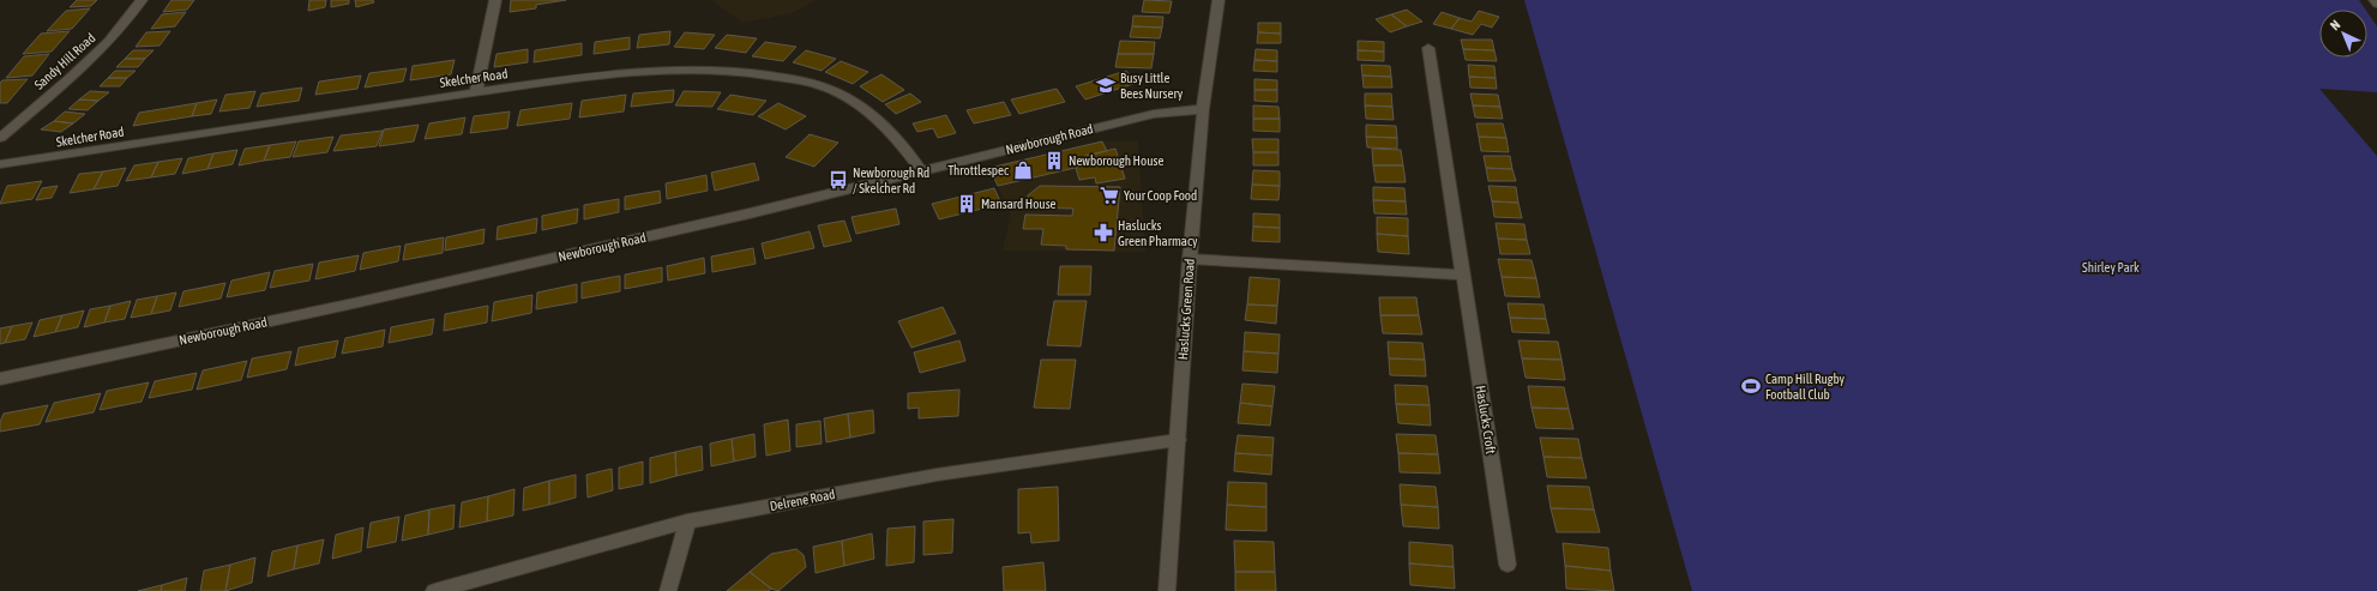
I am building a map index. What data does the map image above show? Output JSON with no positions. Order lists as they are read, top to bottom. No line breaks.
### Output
{"streets":{"street":["Sandy Hill Road","Skelcher Road","Newborough Road","Haslucks Green Road","Haslucks Croft","Delrene Road"]},"crossings":[["Skelcher Road","Newborough Road"],["Newborough Road","Haslucks Green Road"],["Haslucks Green Road","Delrene Road"]],"parks":["Shirley Park"],"places":{"school or university":["Busy Little Bees Nursery"],"building":["Newborough House","Mansard House"],"shop":["Throttlespec"],"bus stop":["Newborough Rd / Skelcher Rd"],"supermarket":["Your Coop Food"],"pharmacy":["Haslucks Green Pharmacy"],"sports":["Camp Hill Rugby Football Club"]},"north":"top left"}
